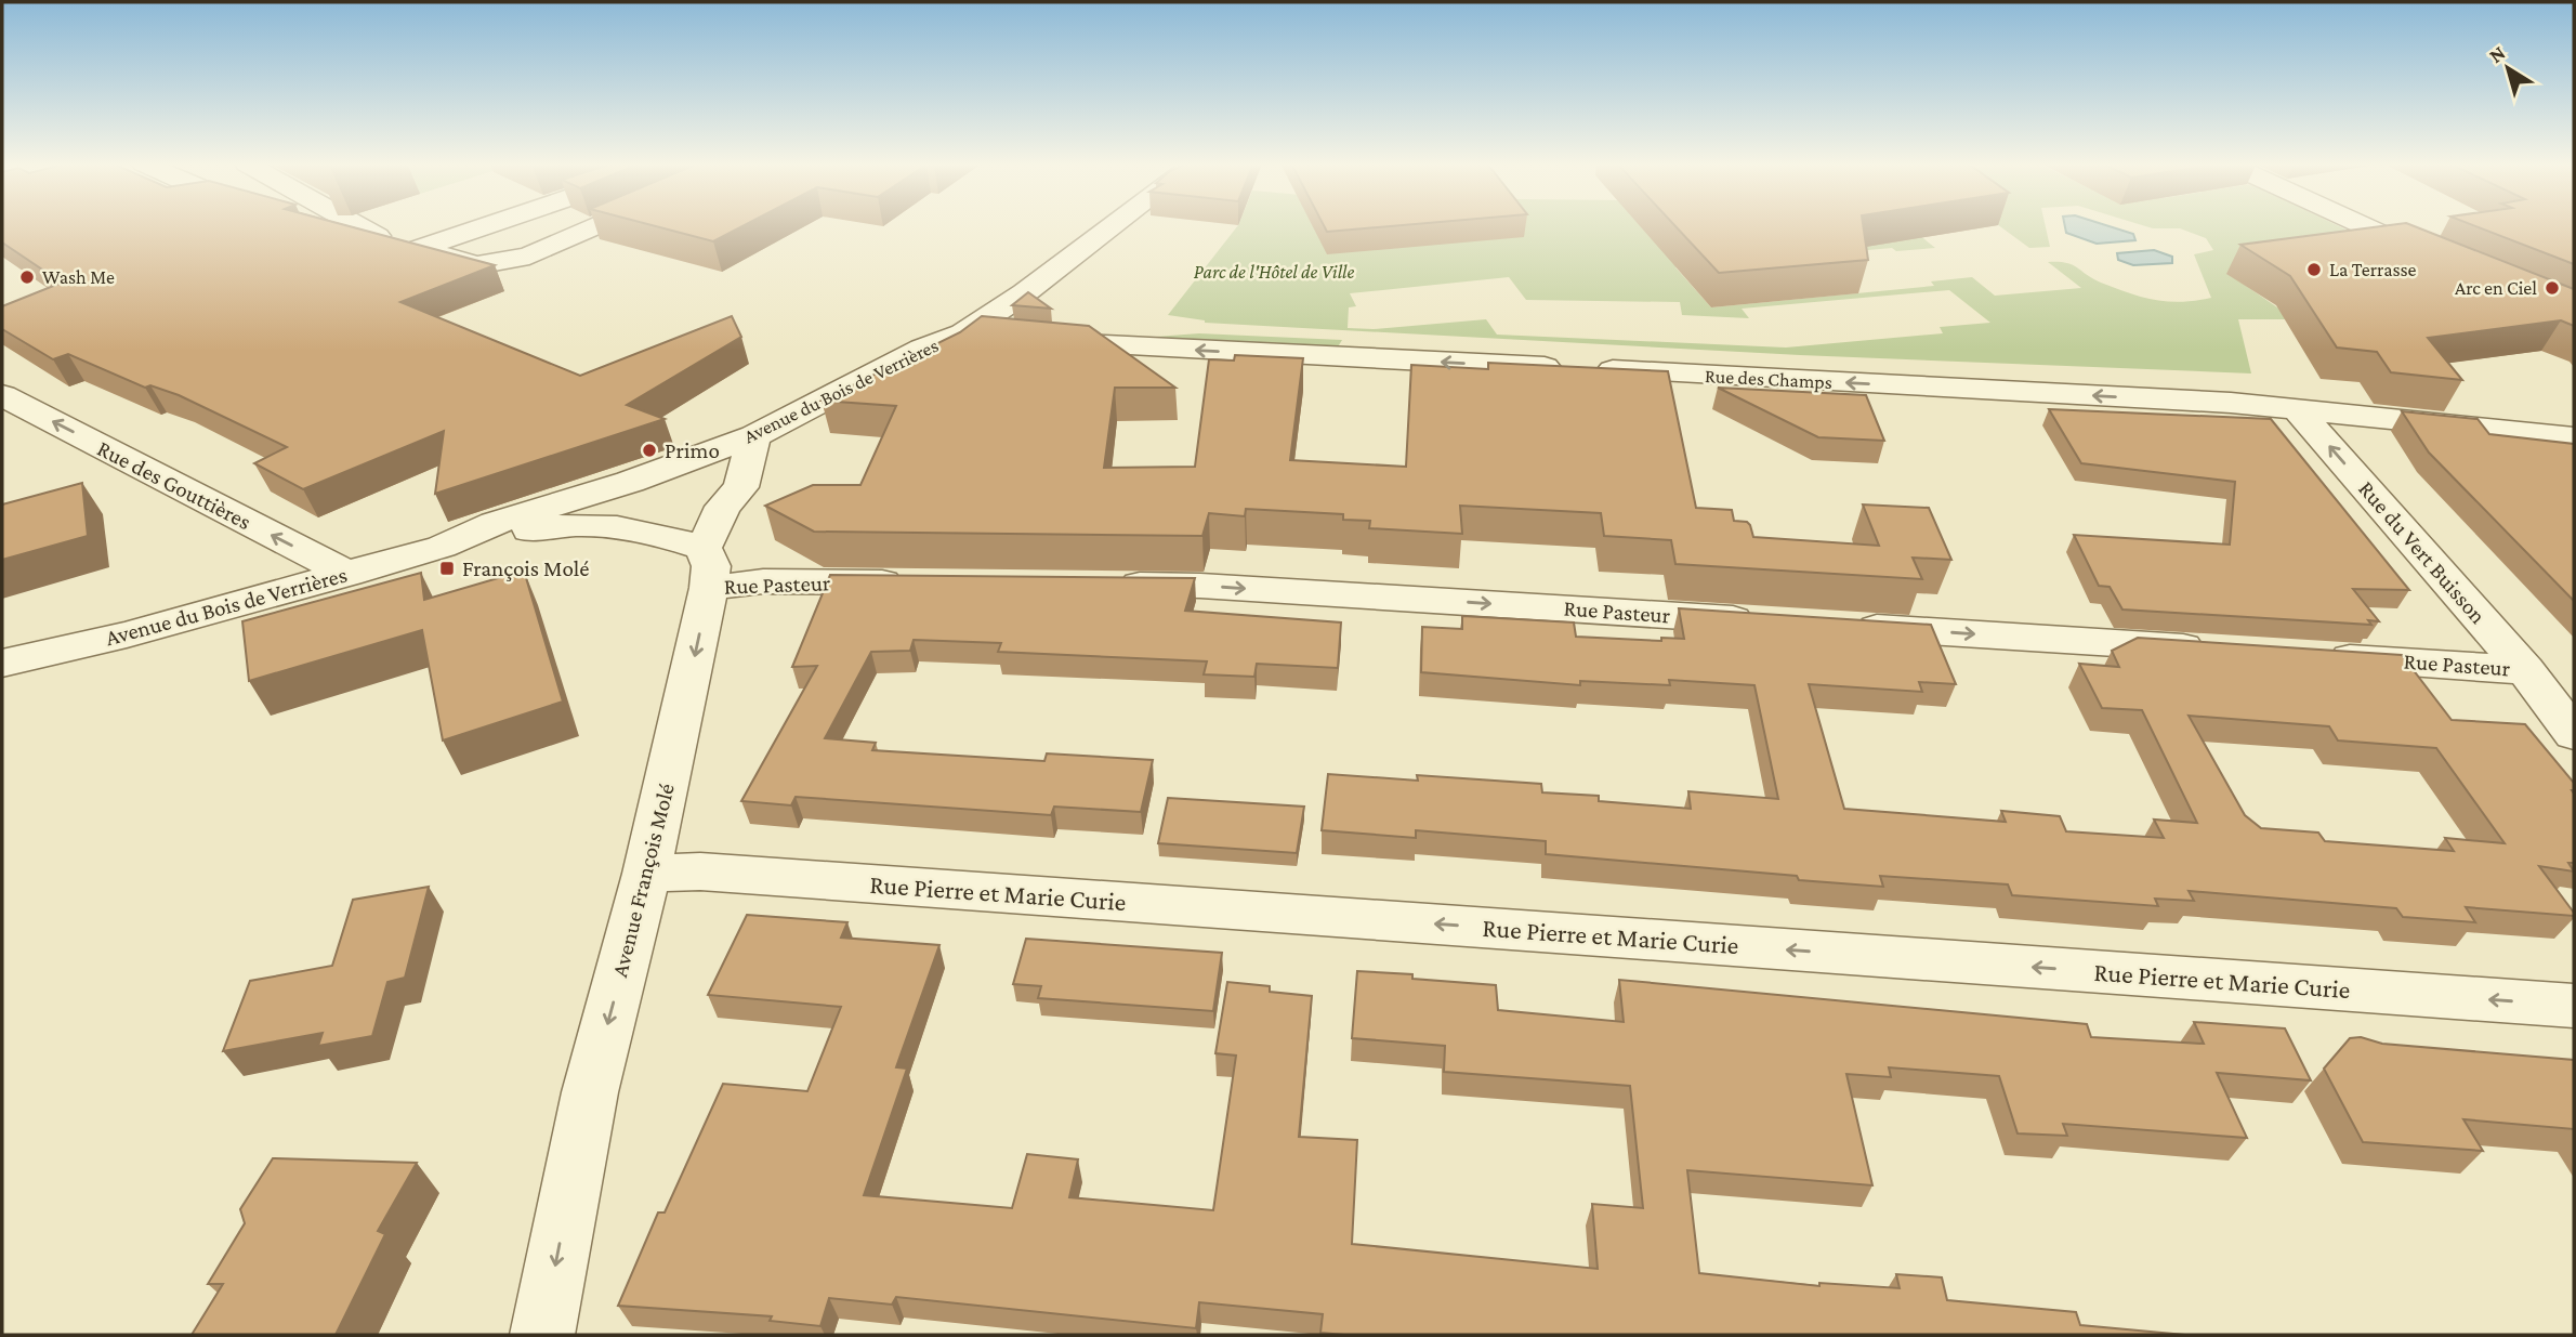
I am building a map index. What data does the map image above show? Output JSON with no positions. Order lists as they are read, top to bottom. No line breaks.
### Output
{"streets":{"street":["Rue des Champs","Avenue du Bois de Verrières","Rue des Gouttières","Rue du Vert Buisson","Rue Pasteur","Avenue François Molé","Rue Pierre et Marie Curie"]},"crossings":[["Rue des Champs","Avenue du Bois de Verrières"],["Rue des Champs","Rue du Vert Buisson"],["Avenue du Bois de Verrières","Rue des Gouttières"],["Avenue du Bois de Verrières","Rue Pasteur"],["Avenue du Bois de Verrières","Avenue François Molé"],["Rue du Vert Buisson","Rue Pasteur"],["Rue Pasteur","Avenue François Molé"],["Avenue François Molé","Rue Pierre et Marie Curie"]],"one_way":["Rue des Champs","Rue des Gouttières","Rue du Vert Buisson","Rue Pasteur","Avenue François Molé","Rue Pierre et Marie Curie"],"parks":["Parc de l'Hôtel de Ville"],"places":{"other":["La Terrasse","Wash Me","Arc en Ciel","Primo"],"transit":["François Molé"]},"north":"top left"}
